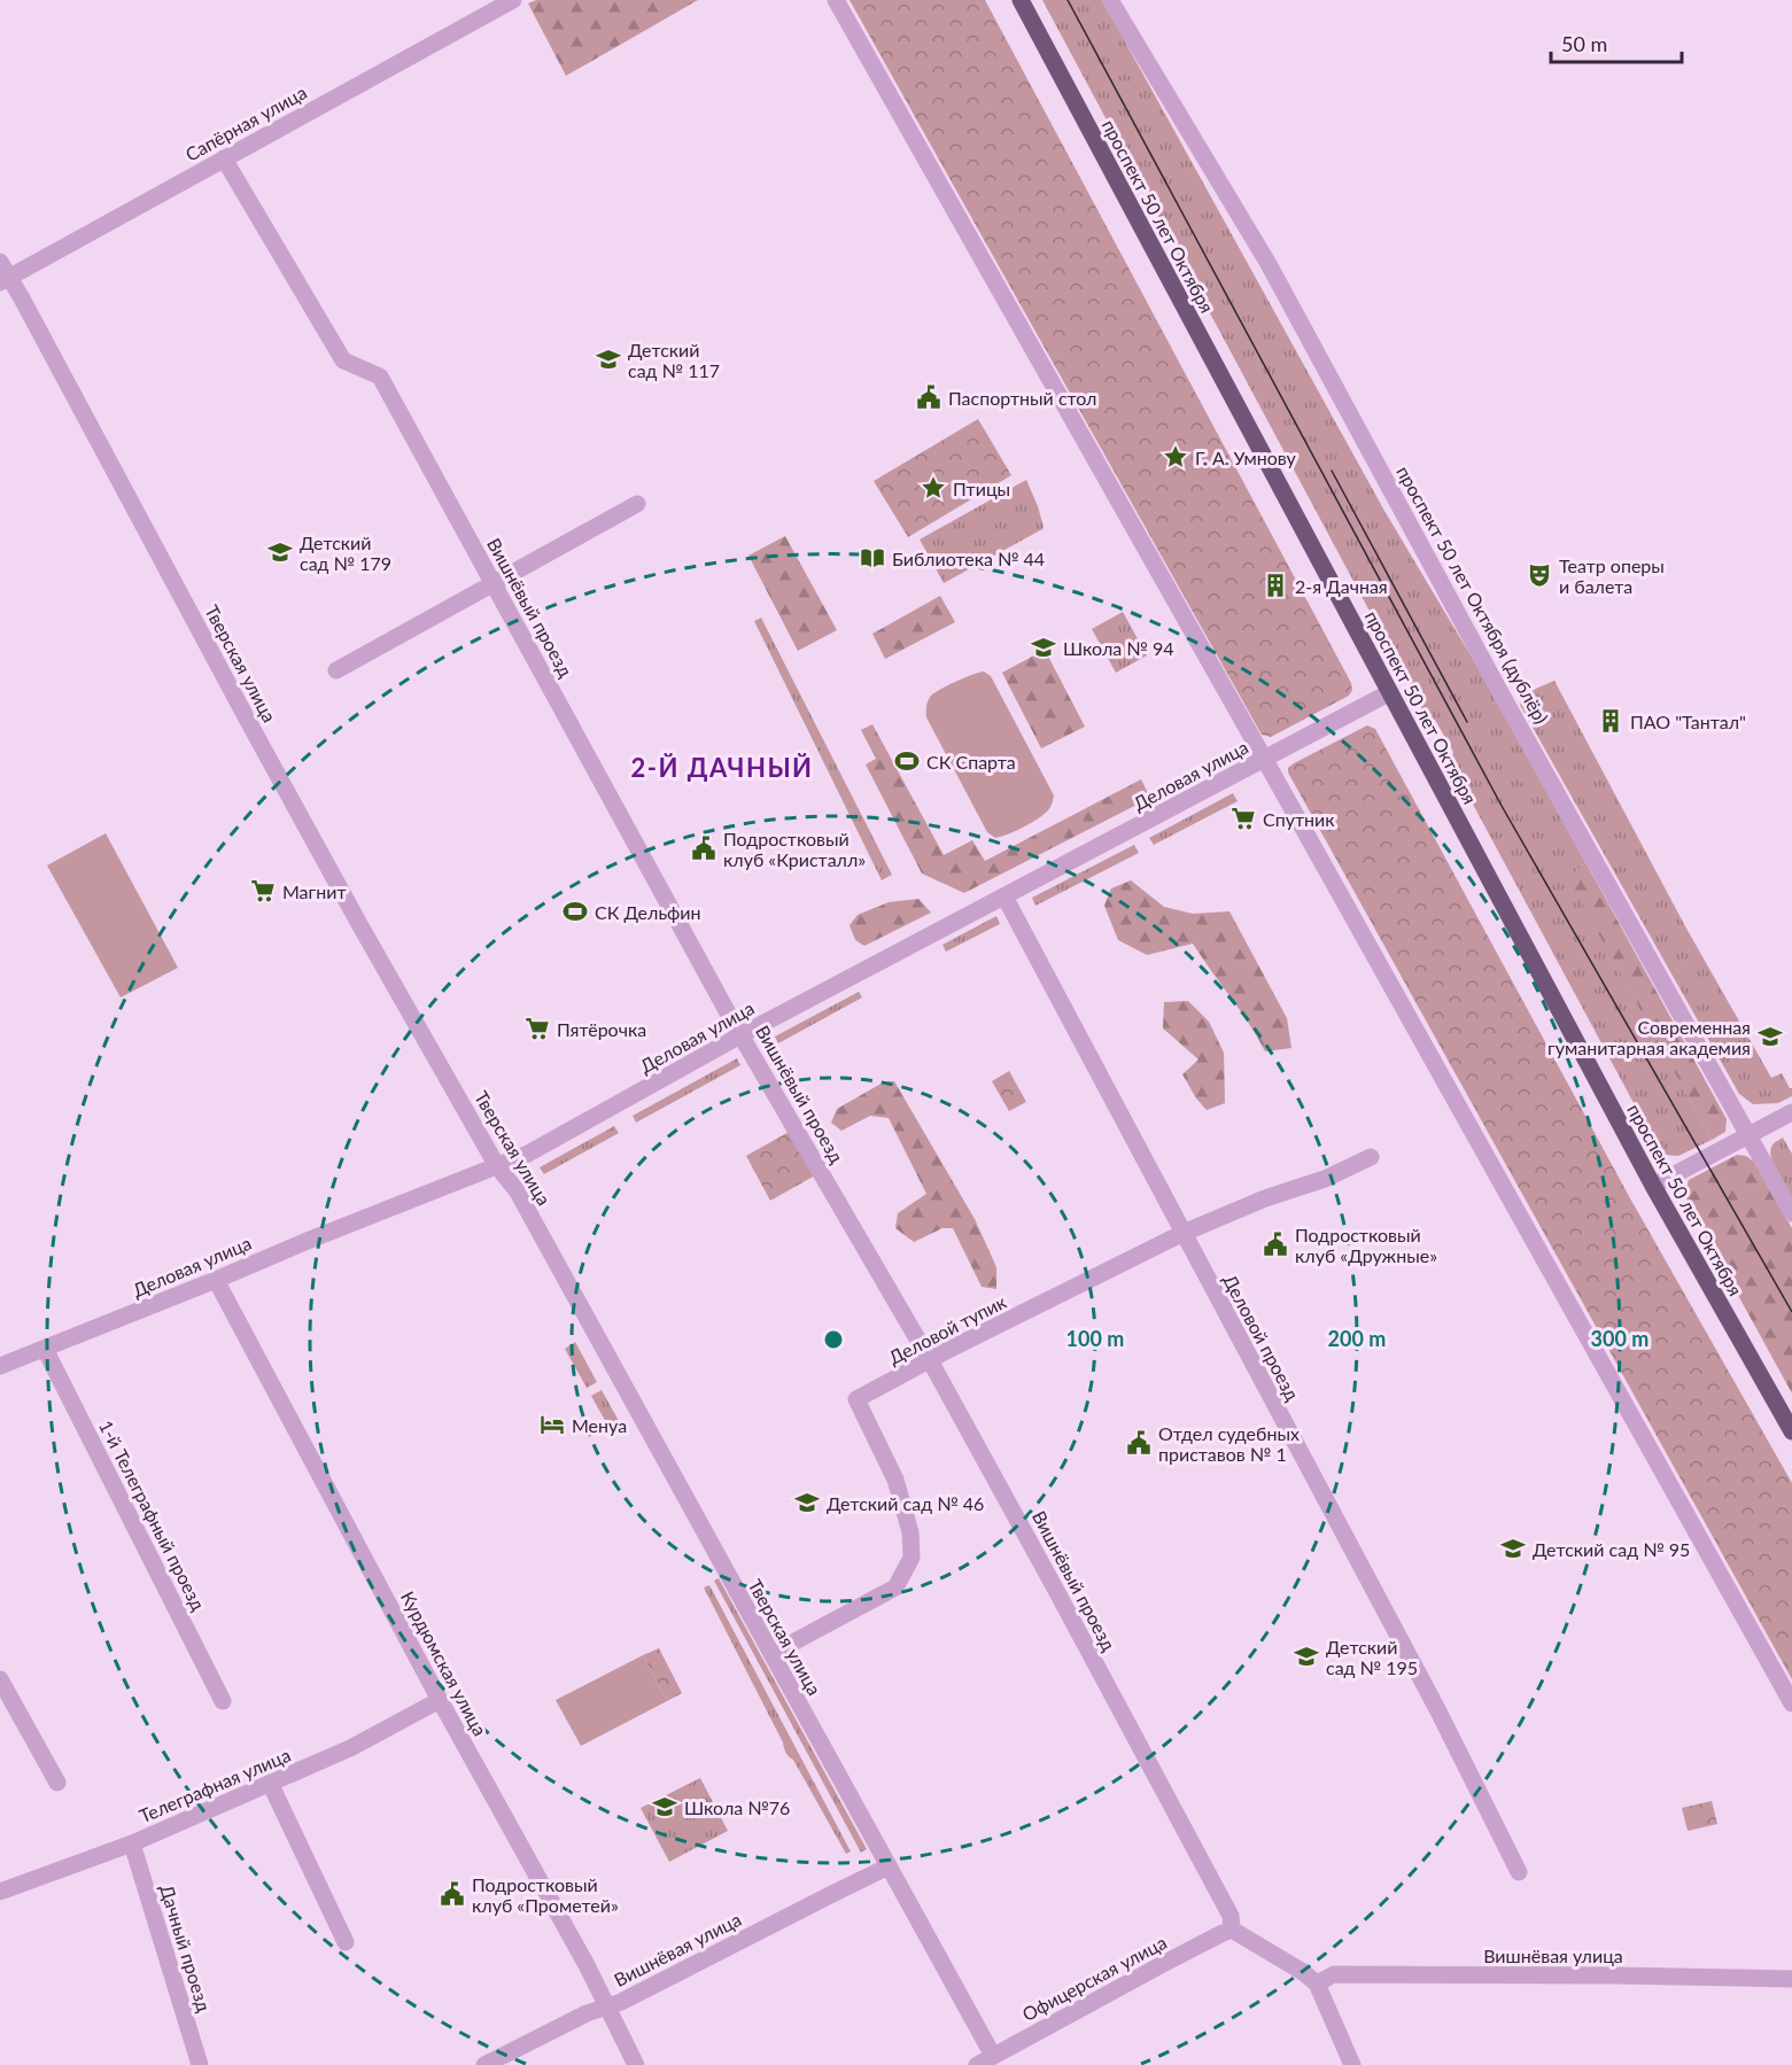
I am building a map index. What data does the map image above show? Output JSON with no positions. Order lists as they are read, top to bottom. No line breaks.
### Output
{"streets":{"main road":["проспект 50 лет Октября"],"street":["Сапёрная улица","проспект 50 лет Октября (дублёр)","Вишнёвый проезд","Тверская улица","Деловая улица","Деловой тупик","Деловой проезд","1-й Телеграфный проезд","Курдюмская улица","Телеграфная улица","Дачный проезд","Вишнёвая улица","Офицерская улица"]},"crossings":[["Сапёрная улица","Вишнёвый проезд"],["Сапёрная улица","Тверская улица"],["проспект 50 лет Октября","Деловая улица"],["Вишнёвый проезд","Деловая улица"],["Вишнёвый проезд","Деловой тупик"],["Вишнёвый проезд","Офицерская улица"],["Тверская улица","Деловая улица"],["Тверская улица","Деловой тупик"],["Тверская улица","Вишнёвая улица"],["Тверская улица","Офицерская улица"],["Деловая улица","Деловой проезд"],["Деловая улица","1-й Телеграфный проезд"],["Деловая улица","Курдюмская улица"],["Деловой тупик","Деловой проезд"],["Курдюмская улица","Телеграфная улица"],["Курдюмская улица","Вишнёвая улица"],["Телеграфная улица","Дачный проезд"]],"districts":["2-Й ДАЧНЫЙ"],"places":{"school or university":["Детский сад № 117","Детский сад № 179","Школа № 94","Современная гуманитарная академия","Детский сад № 46","Детский сад № 95","Детский сад № 195","Школа №76"],"public building":["Паспортный стол","Подростковый клуб «Кристалл»","Подростковый клуб «Дружные»","Отдел судебных приставов № 1","Подростковый клуб «Прометей»"],"place":["Г. А. Умнову","Птицы"],"library":["Библиотека № 44"],"theatre":["Театр оперы и балета"],"building":["2-я Дачная","ПАО \"Тантал\""],"sports":["СК Спарта","СК Дельфин"],"supermarket":["Спутник","Магнит","Пятёрочка"],"hotel":["Менуа"]},"scale_bar":"50 m","rings":["100 m","200 m","300 m"]}
